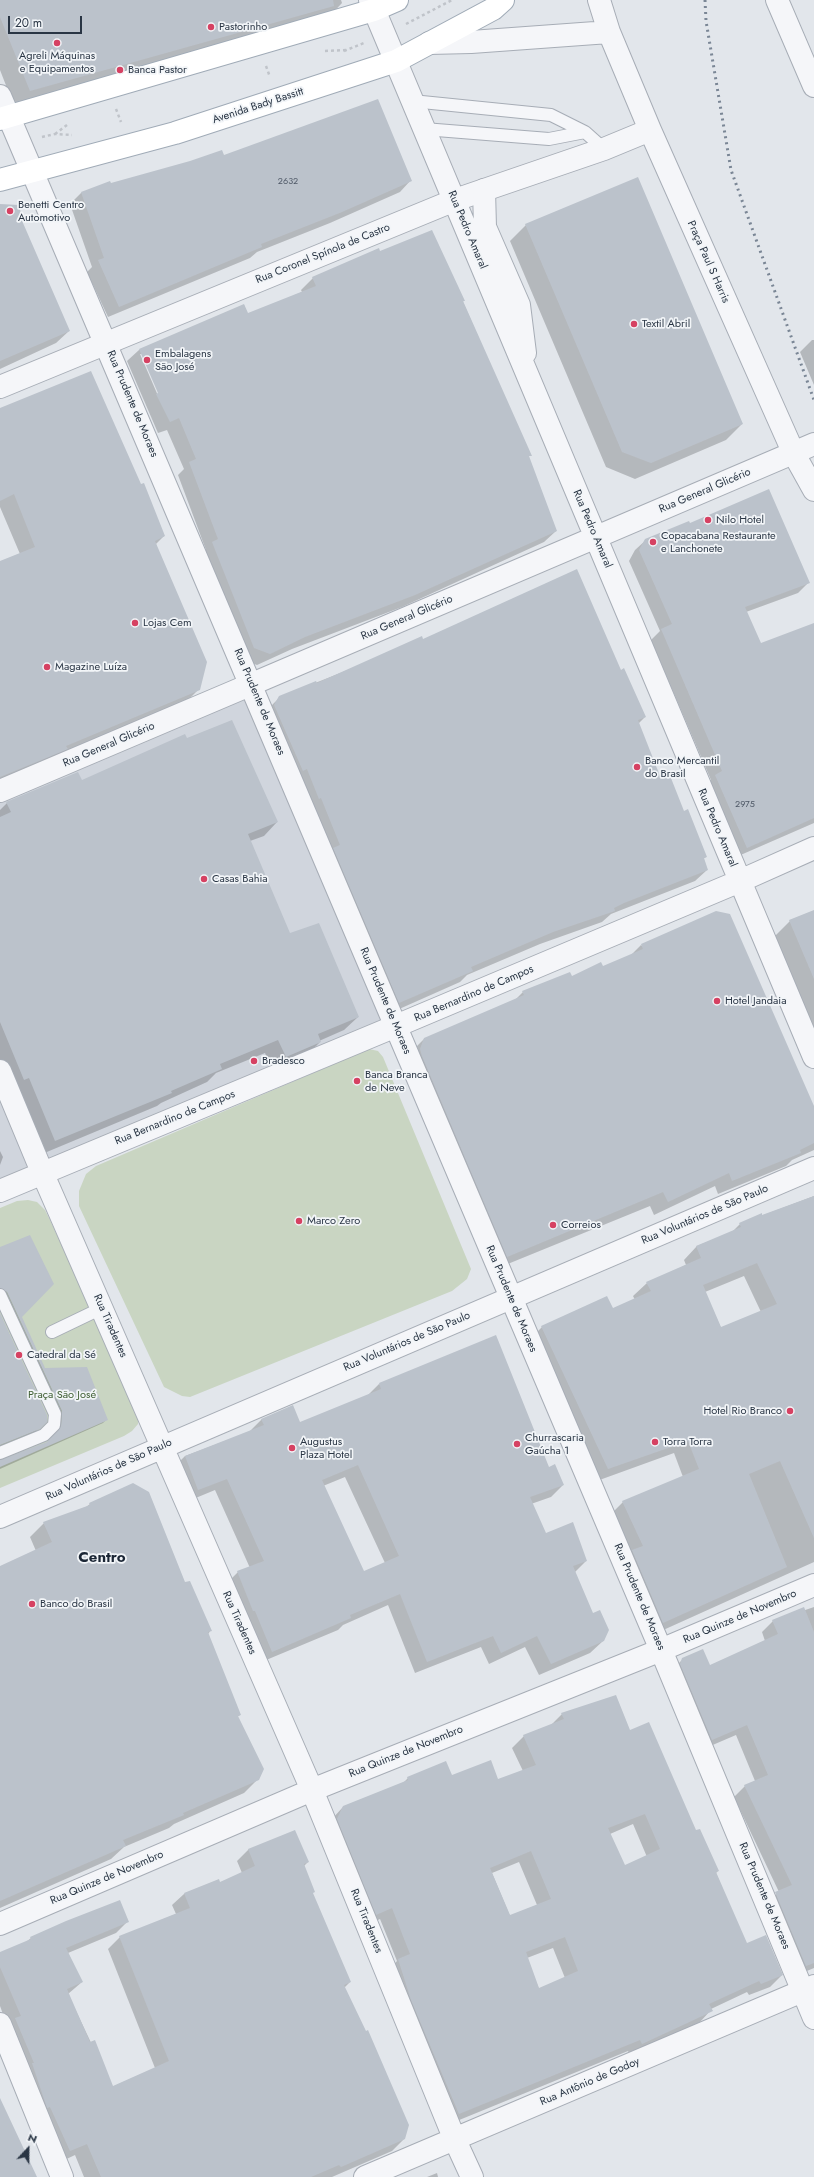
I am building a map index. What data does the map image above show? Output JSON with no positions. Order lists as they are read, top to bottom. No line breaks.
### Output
{"streets":{"main road":["Avenida Bady Bassitt"],"street":["Rua Pedro Amaral","Rua Coronel Spínola de Castro","Praça Paul S Harris","Rua Prudente de Moraes","Rua General Glicério","Rua Bernardino de Campos","Rua Voluntários de São Paulo","Rua Tiradentes","Rua Quinze de Novembro","Rua Antônio de Godoy"]},"crossings":[["Avenida Bady Bassitt","Rua Pedro Amaral"],["Avenida Bady Bassitt","Rua Prudente de Moraes"],["Rua Pedro Amaral","Rua Coronel Spínola de Castro"],["Rua Pedro Amaral","Rua General Glicério"],["Rua Pedro Amaral","Rua Bernardino de Campos"],["Rua Coronel Spínola de Castro","Praça Paul S Harris"],["Rua Coronel Spínola de Castro","Rua Prudente de Moraes"],["Praça Paul S Harris","Rua General Glicério"],["Rua Prudente de Moraes","Rua General Glicério"],["Rua Prudente de Moraes","Rua Bernardino de Campos"],["Rua Prudente de Moraes","Rua Voluntários de São Paulo"],["Rua Prudente de Moraes","Rua Quinze de Novembro"],["Rua Prudente de Moraes","Rua Antônio de Godoy"],["Rua Bernardino de Campos","Rua Tiradentes"],["Rua Voluntários de São Paulo","Rua Tiradentes"],["Rua Tiradentes","Rua Quinze de Novembro"],["Rua Tiradentes","Rua Antônio de Godoy"]],"districts":["Centro"],"parks":["Praça São José"],"places":["Pastorinho","Agreli Máquinas e Equipamentos","Banca Pastor","Benetti Centro Automotivo","Textil Abril","Embalagens São José","Nilo Hotel","Copacabana Restaurante e Lanchonete","Lojas Cem","Magazine Luíza","Banco Mercantil do Brasil","Casas Bahia","Hotel Jandaia","Bradesco","Banca Branca de Neve","Marco Zero","Correios","Catedral da Sé","Hotel Rio Branco","Torra Torra","Churrascaria Gaúcha 1","Augustus Plaza Hotel","Banco do Brasil"],"house_numbers":["2632","2975"],"scale_bar":"20 m","north":"top"}
